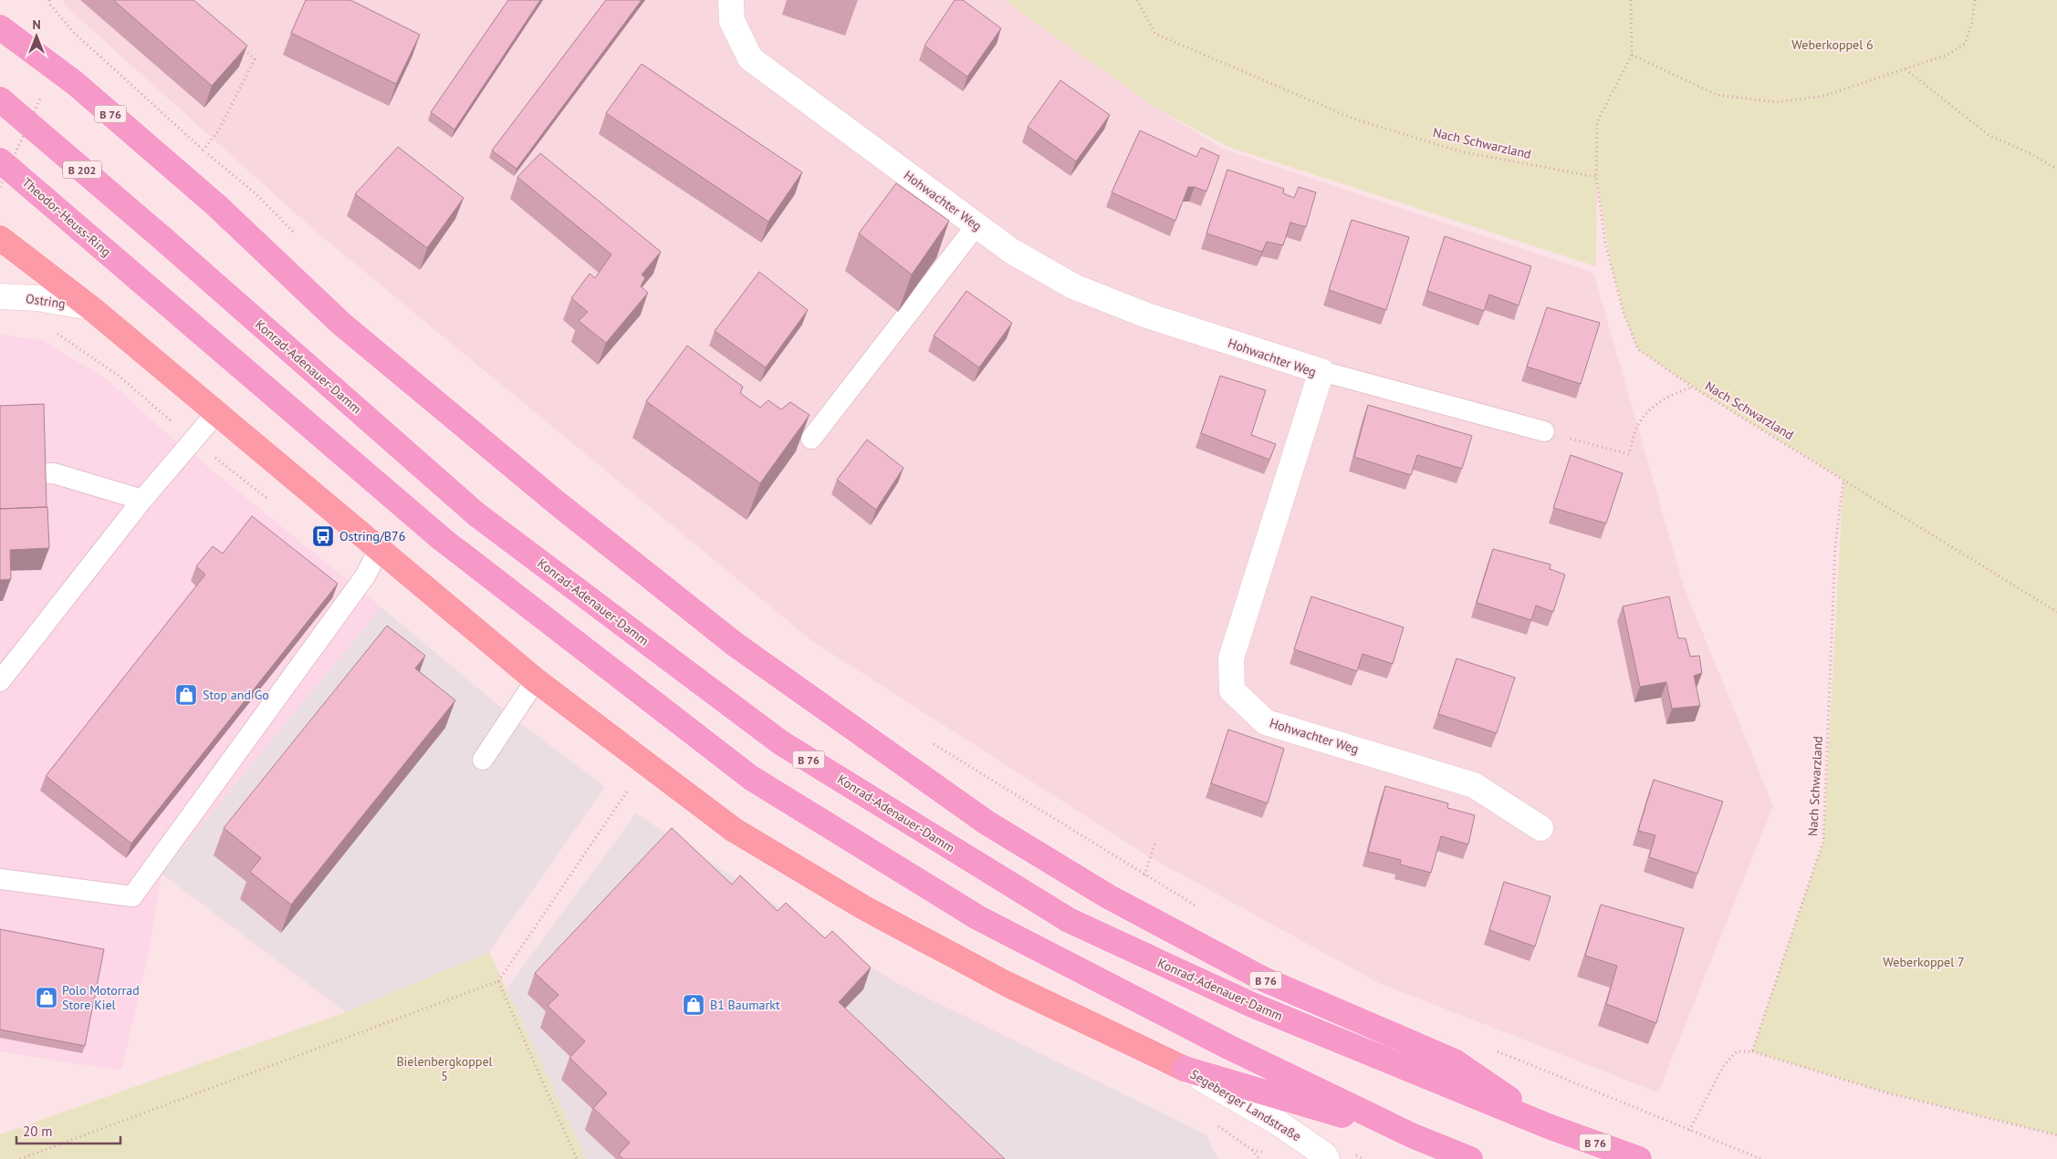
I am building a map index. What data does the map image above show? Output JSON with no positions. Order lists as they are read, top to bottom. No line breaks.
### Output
{"streets":{"highway":["B 76","B 202","Theodor-Heuss-Ring","Konrad-Adenauer-Damm"],"street":["Hohwachter Weg","Ostring","Segeberger Landstraße"],"path":["Nach Schwarzland"]},"crossings":[["B 76","Konrad-Adenauer-Damm"],["B 202","Konrad-Adenauer-Damm"]],"parks":["Weberkoppel 6","Weberkoppel 7","Bielenbergkoppel 5"],"places":{"bus stop":["Ostring/B76"],"shop":["Stop and Go","Polo Motorrad Store Kiel","B1 Baumarkt"]},"scale_bar":"20 m","north":"top"}
